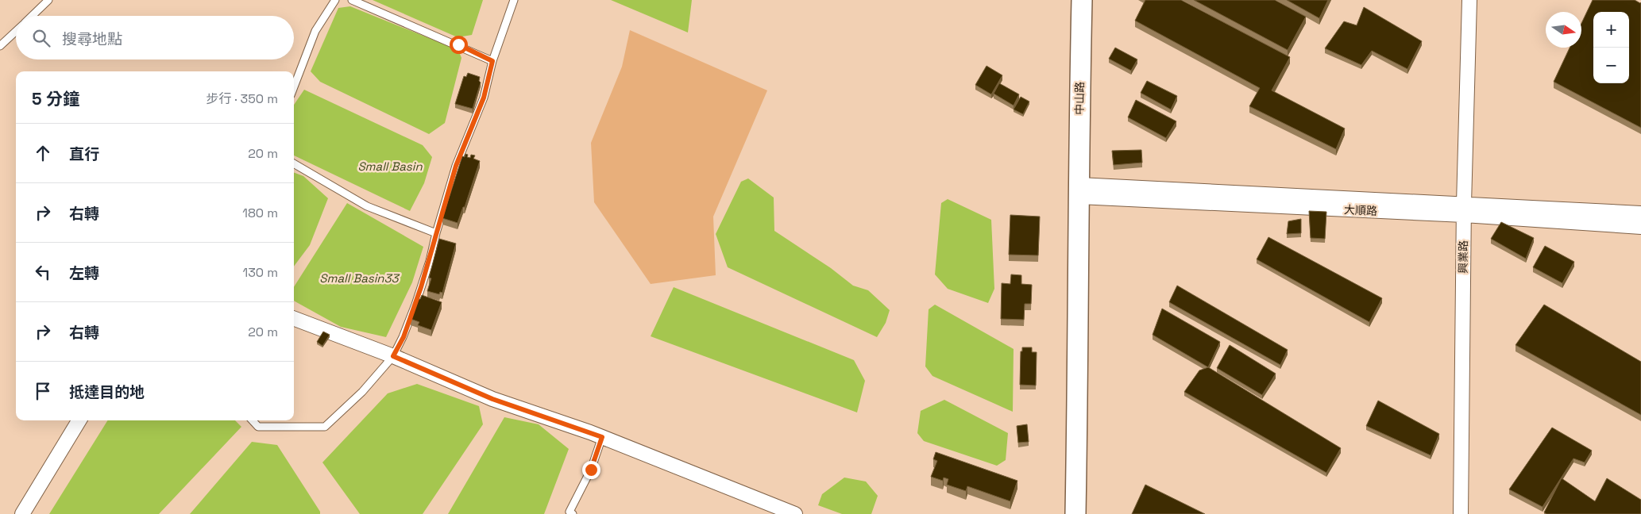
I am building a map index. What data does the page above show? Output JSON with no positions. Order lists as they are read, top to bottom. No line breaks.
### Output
{"streets":{"main road":["中山路"],"street":["大順路","興業路"]},"crossings":[["中山路","大順路"],["大順路","興業路"]],"water":["Small Basin","Small Basin33"],"north":"right","page":{"map_buttons":["+","−"],"search":"搜尋地點","heading":["5 分鐘","步行 · 350 m"],"list":[["直行","20 m"],["右轉","180 m"],["左轉","130 m"],["右轉","20 m"],"抵達目的地"]}}
